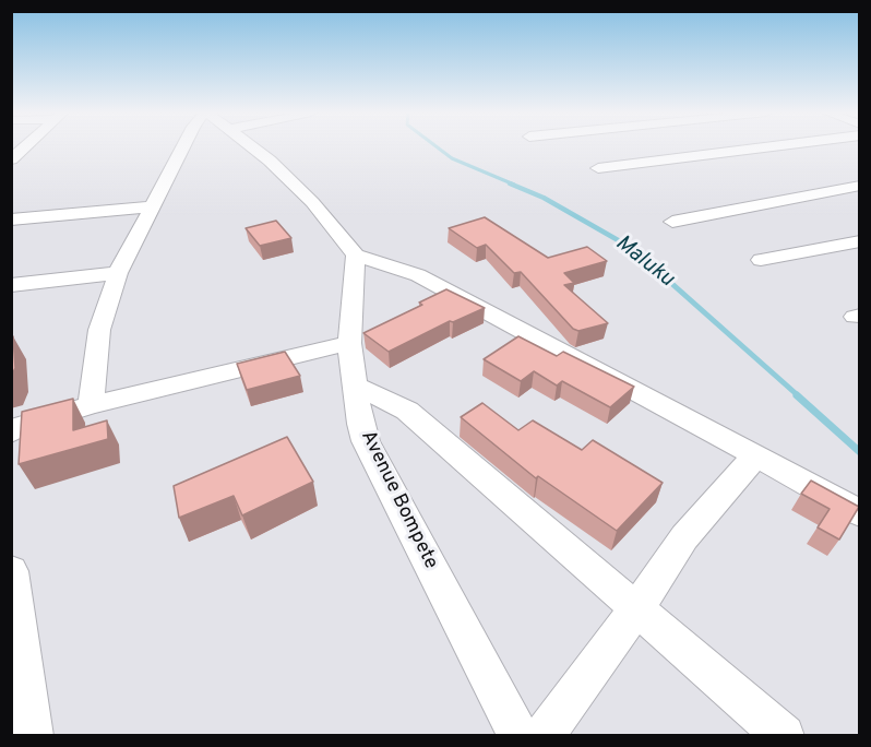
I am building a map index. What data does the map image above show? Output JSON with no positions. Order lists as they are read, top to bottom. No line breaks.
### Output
{"streets":{"street":["Avenue Bompete"]},"water":["Maluku"]}
